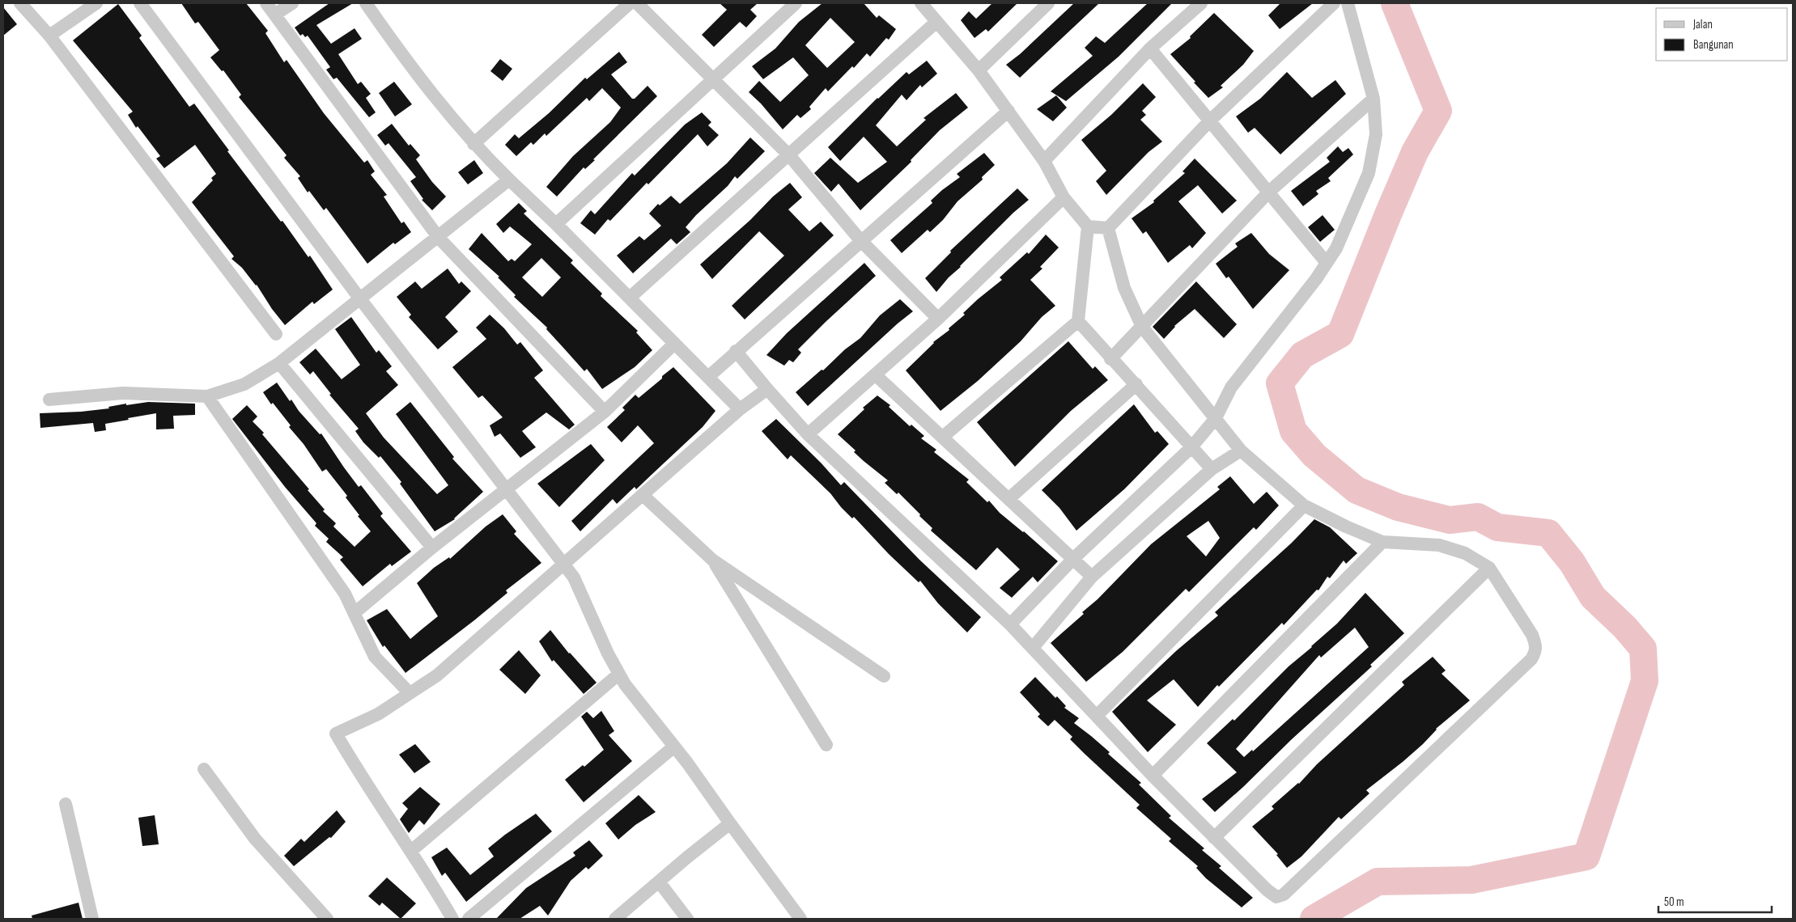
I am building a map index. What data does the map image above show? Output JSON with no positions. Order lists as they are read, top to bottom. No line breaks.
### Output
{"legend":["Jalan","Bangunan"],"scale_bar":"50 m"}
